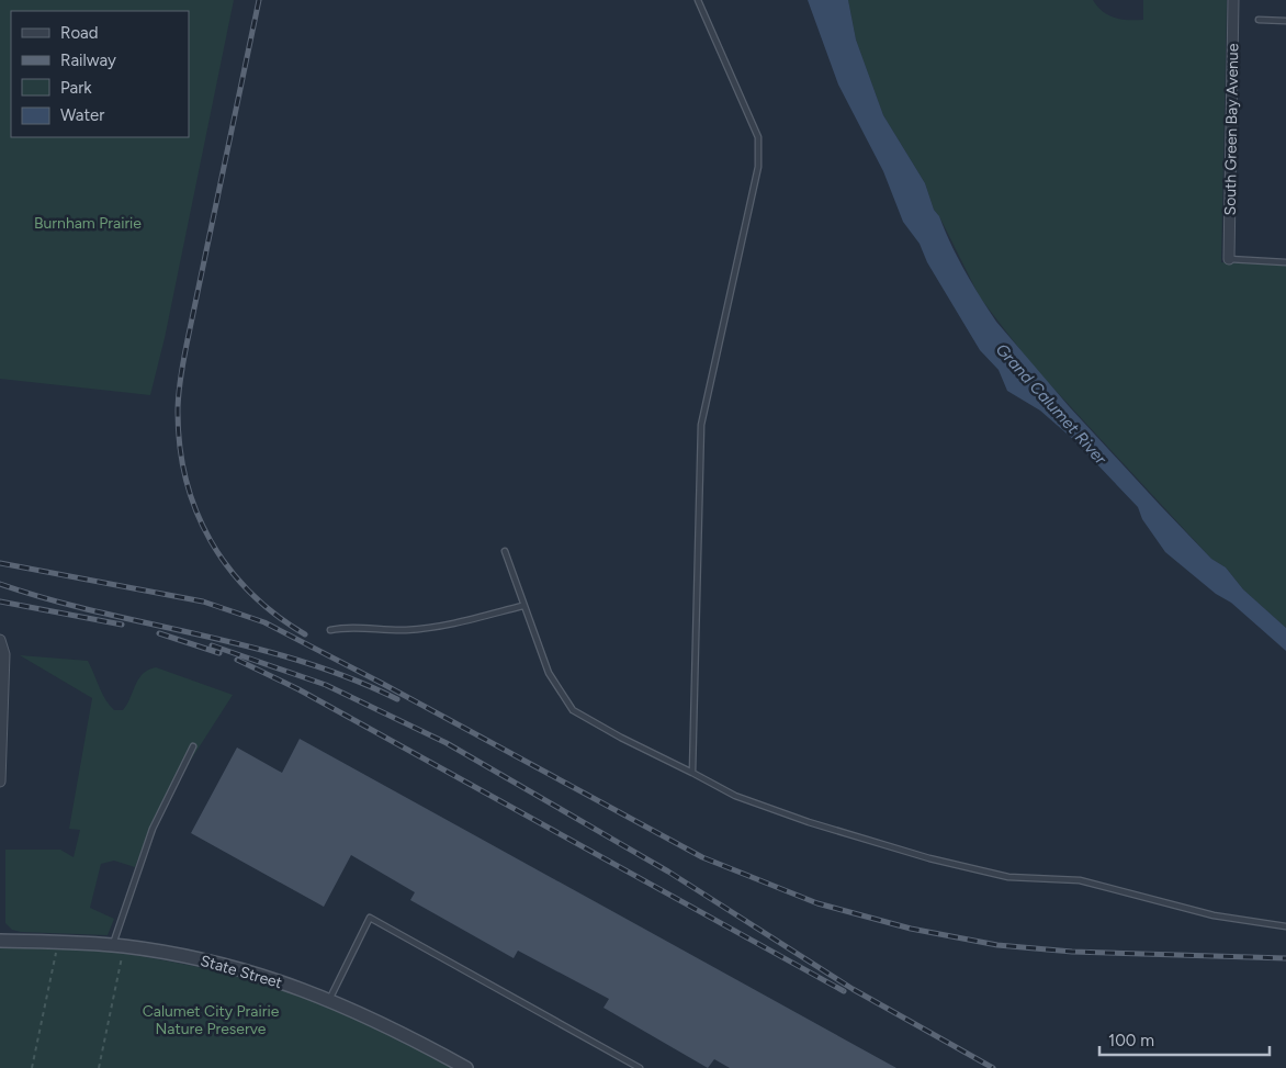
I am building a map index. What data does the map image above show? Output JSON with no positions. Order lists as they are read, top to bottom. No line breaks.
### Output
{"streets":{"street":["South Green Bay Avenue","State Street"]},"water":["Grand Calumet River"],"parks":["Burnham Prairie","Calumet City Prairie Nature Preserve"],"legend":["Road","Railway","Park","Water"],"scale_bar":"100 m"}
